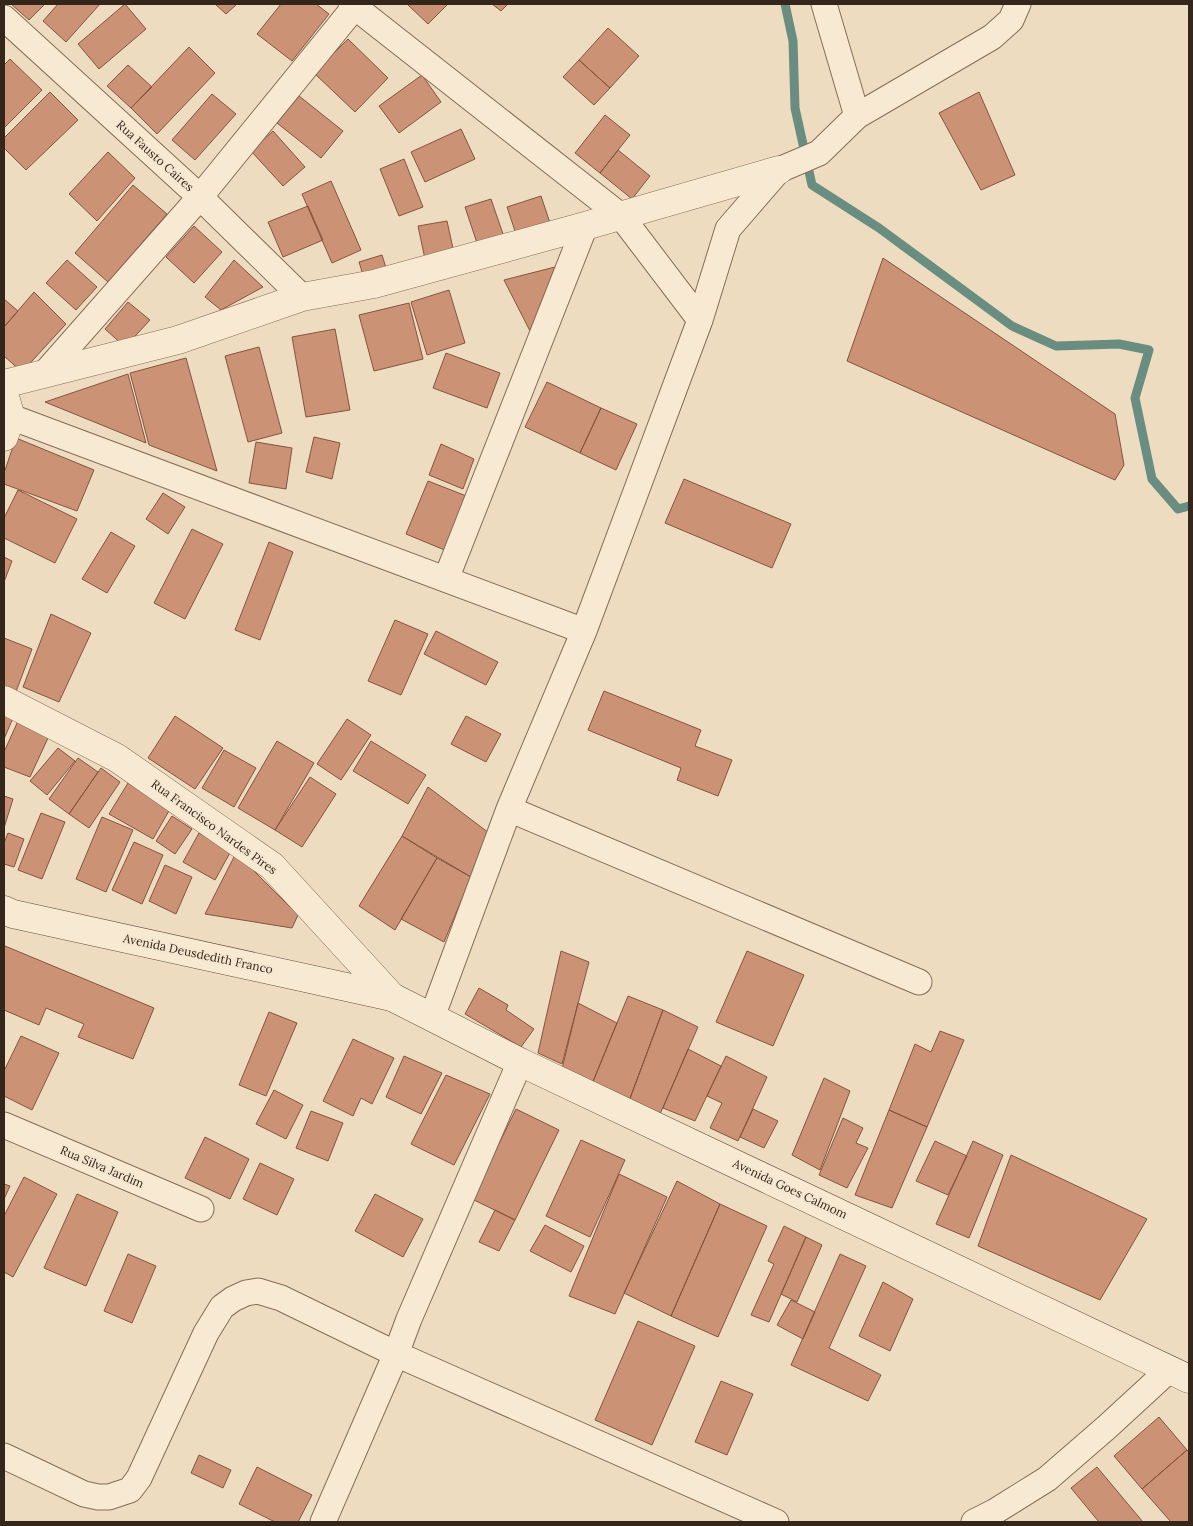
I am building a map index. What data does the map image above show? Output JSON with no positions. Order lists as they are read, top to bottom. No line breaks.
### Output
{"streets":{"street":["Rua Fausto Caires","Rua Francisco Nardes Pires","Avenida Deusdedith Franco","Rua Silva Jardim","Avenida Goes Calmom"]},"crossings":[["Rua Francisco Nardes Pires","Avenida Deusdedith Franco"],["Rua Francisco Nardes Pires","Avenida Goes Calmom"],["Avenida Deusdedith Franco","Avenida Goes Calmom"]]}
